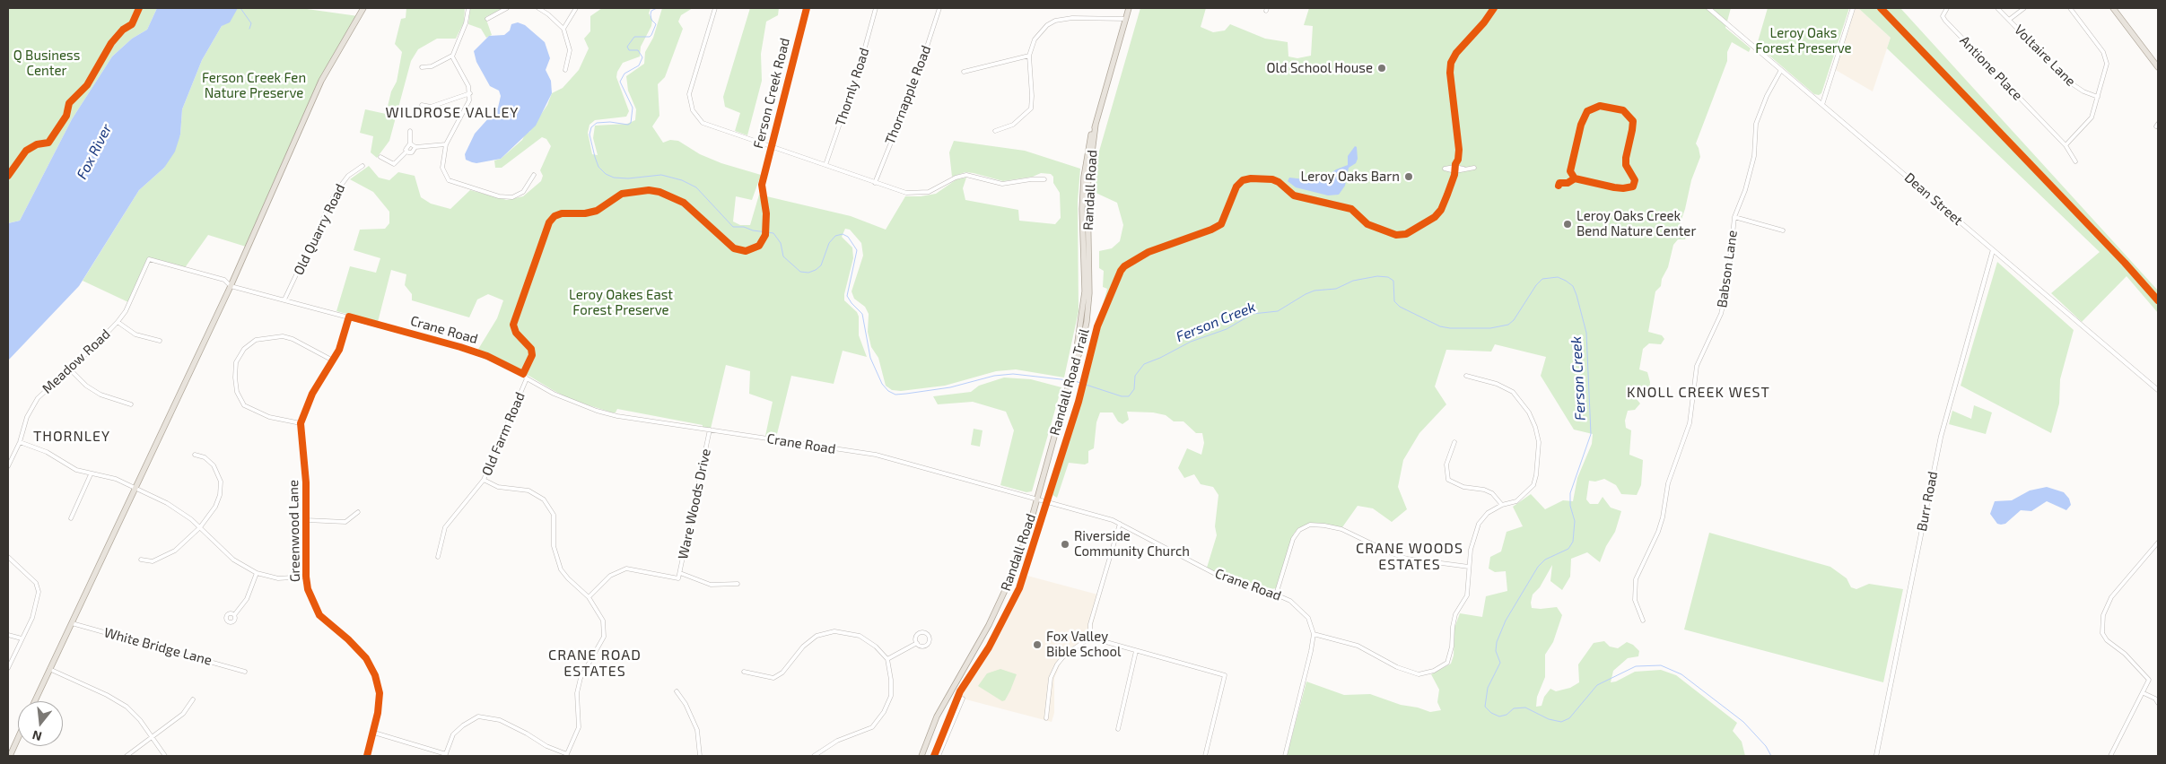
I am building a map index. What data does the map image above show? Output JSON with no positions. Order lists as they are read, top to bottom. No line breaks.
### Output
{"streets":{"main road":["Randall Road"],"street":["Voltaire Lane","Antione Place","Thornly Road","Ferson Creek Road","Thornapple Road","Dean Street","Old Quarry Road","Babson Lane","Crane Road","Meadow Road","Old Farm Road","Burr Road","Ware Woods Drive","Greenwood Lane","White Bridge Lane"],"cycle path":["Randall Road Trail"]},"crossings":[["Randall Road","Crane Road"],["Dean Street","Babson Lane"],["Dean Street","Burr Road"],["Old Quarry Road","Crane Road"],["Crane Road","Meadow Road"],["Crane Road","Old Farm Road"],["Crane Road","Ware Woods Drive"],["Crane Road","Greenwood Lane"]],"districts":["WILDROSE VALLEY","KNOLL CREEK WEST","THORNLEY","CRANE WOODS ESTATES","CRANE ROAD ESTATES"],"water":["Fox River","Ferson Creek"],"parks":["Leroy Oaks Forest Preserve","Q Business Center","Ferson Creek Fen Nature Preserve","Leroy Oakes East Forest Preserve"],"places":["Old School House","Leroy Oaks Barn","Leroy Oaks Creek Bend Nature Center","Riverside Community Church","Fox Valley Bible School"],"north":"bottom"}
